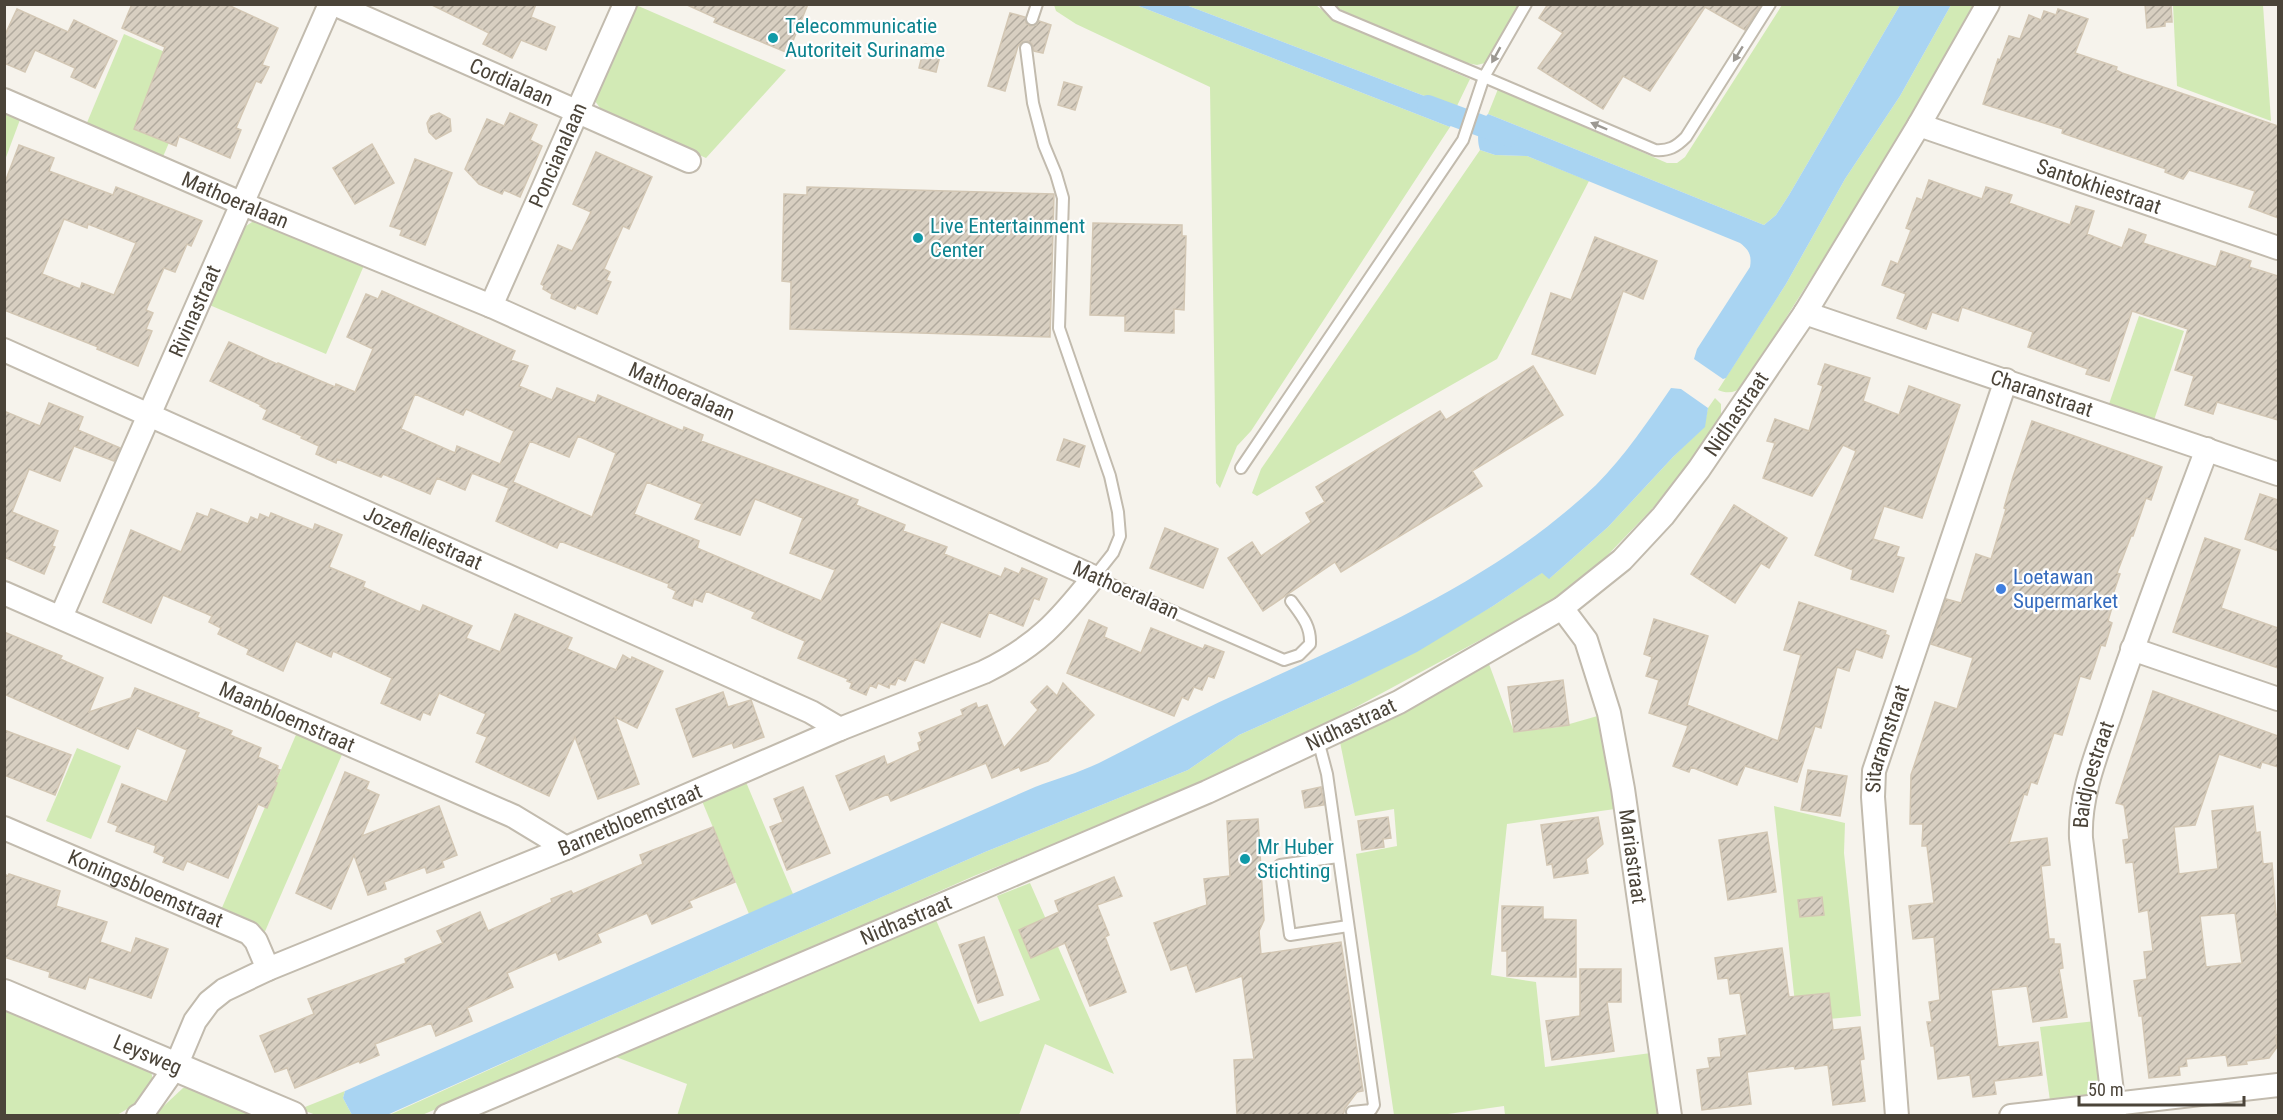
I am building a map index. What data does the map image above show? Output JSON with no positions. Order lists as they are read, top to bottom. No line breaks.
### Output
{"streets":{"street":["Cordialaan","Poncianalaan","Santokhiestraat","Mathoeralaan","Rivinastraat","Charanstraat","Nidhastraat","Jozefleliestraat","Maanbloemstraat","Sitaramstraat","Baidjoestraat","Barnetbloemstraat","Mariastraat","Koningsbloemstraat","Leysweg"]},"crossings":[["Cordialaan","Poncianalaan"],["Cordialaan","Rivinastraat"],["Poncianalaan","Mathoeralaan"],["Santokhiestraat","Nidhastraat"],["Mathoeralaan","Rivinastraat"],["Mathoeralaan","Barnetbloemstraat"],["Rivinastraat","Jozefleliestraat"],["Rivinastraat","Maanbloemstraat"],["Charanstraat","Nidhastraat"],["Charanstraat","Sitaramstraat"],["Charanstraat","Baidjoestraat"],["Nidhastraat","Mariastraat"],["Jozefleliestraat","Barnetbloemstraat"],["Maanbloemstraat","Barnetbloemstraat"],["Barnetbloemstraat","Koningsbloemstraat"],["Barnetbloemstraat","Leysweg"]],"places":["Telecommunicatie Autoriteit Suriname","Live Entertainment Center","Loetawan Supermarket","Mr Huber Stichting"],"scale_bar":"50 m"}
